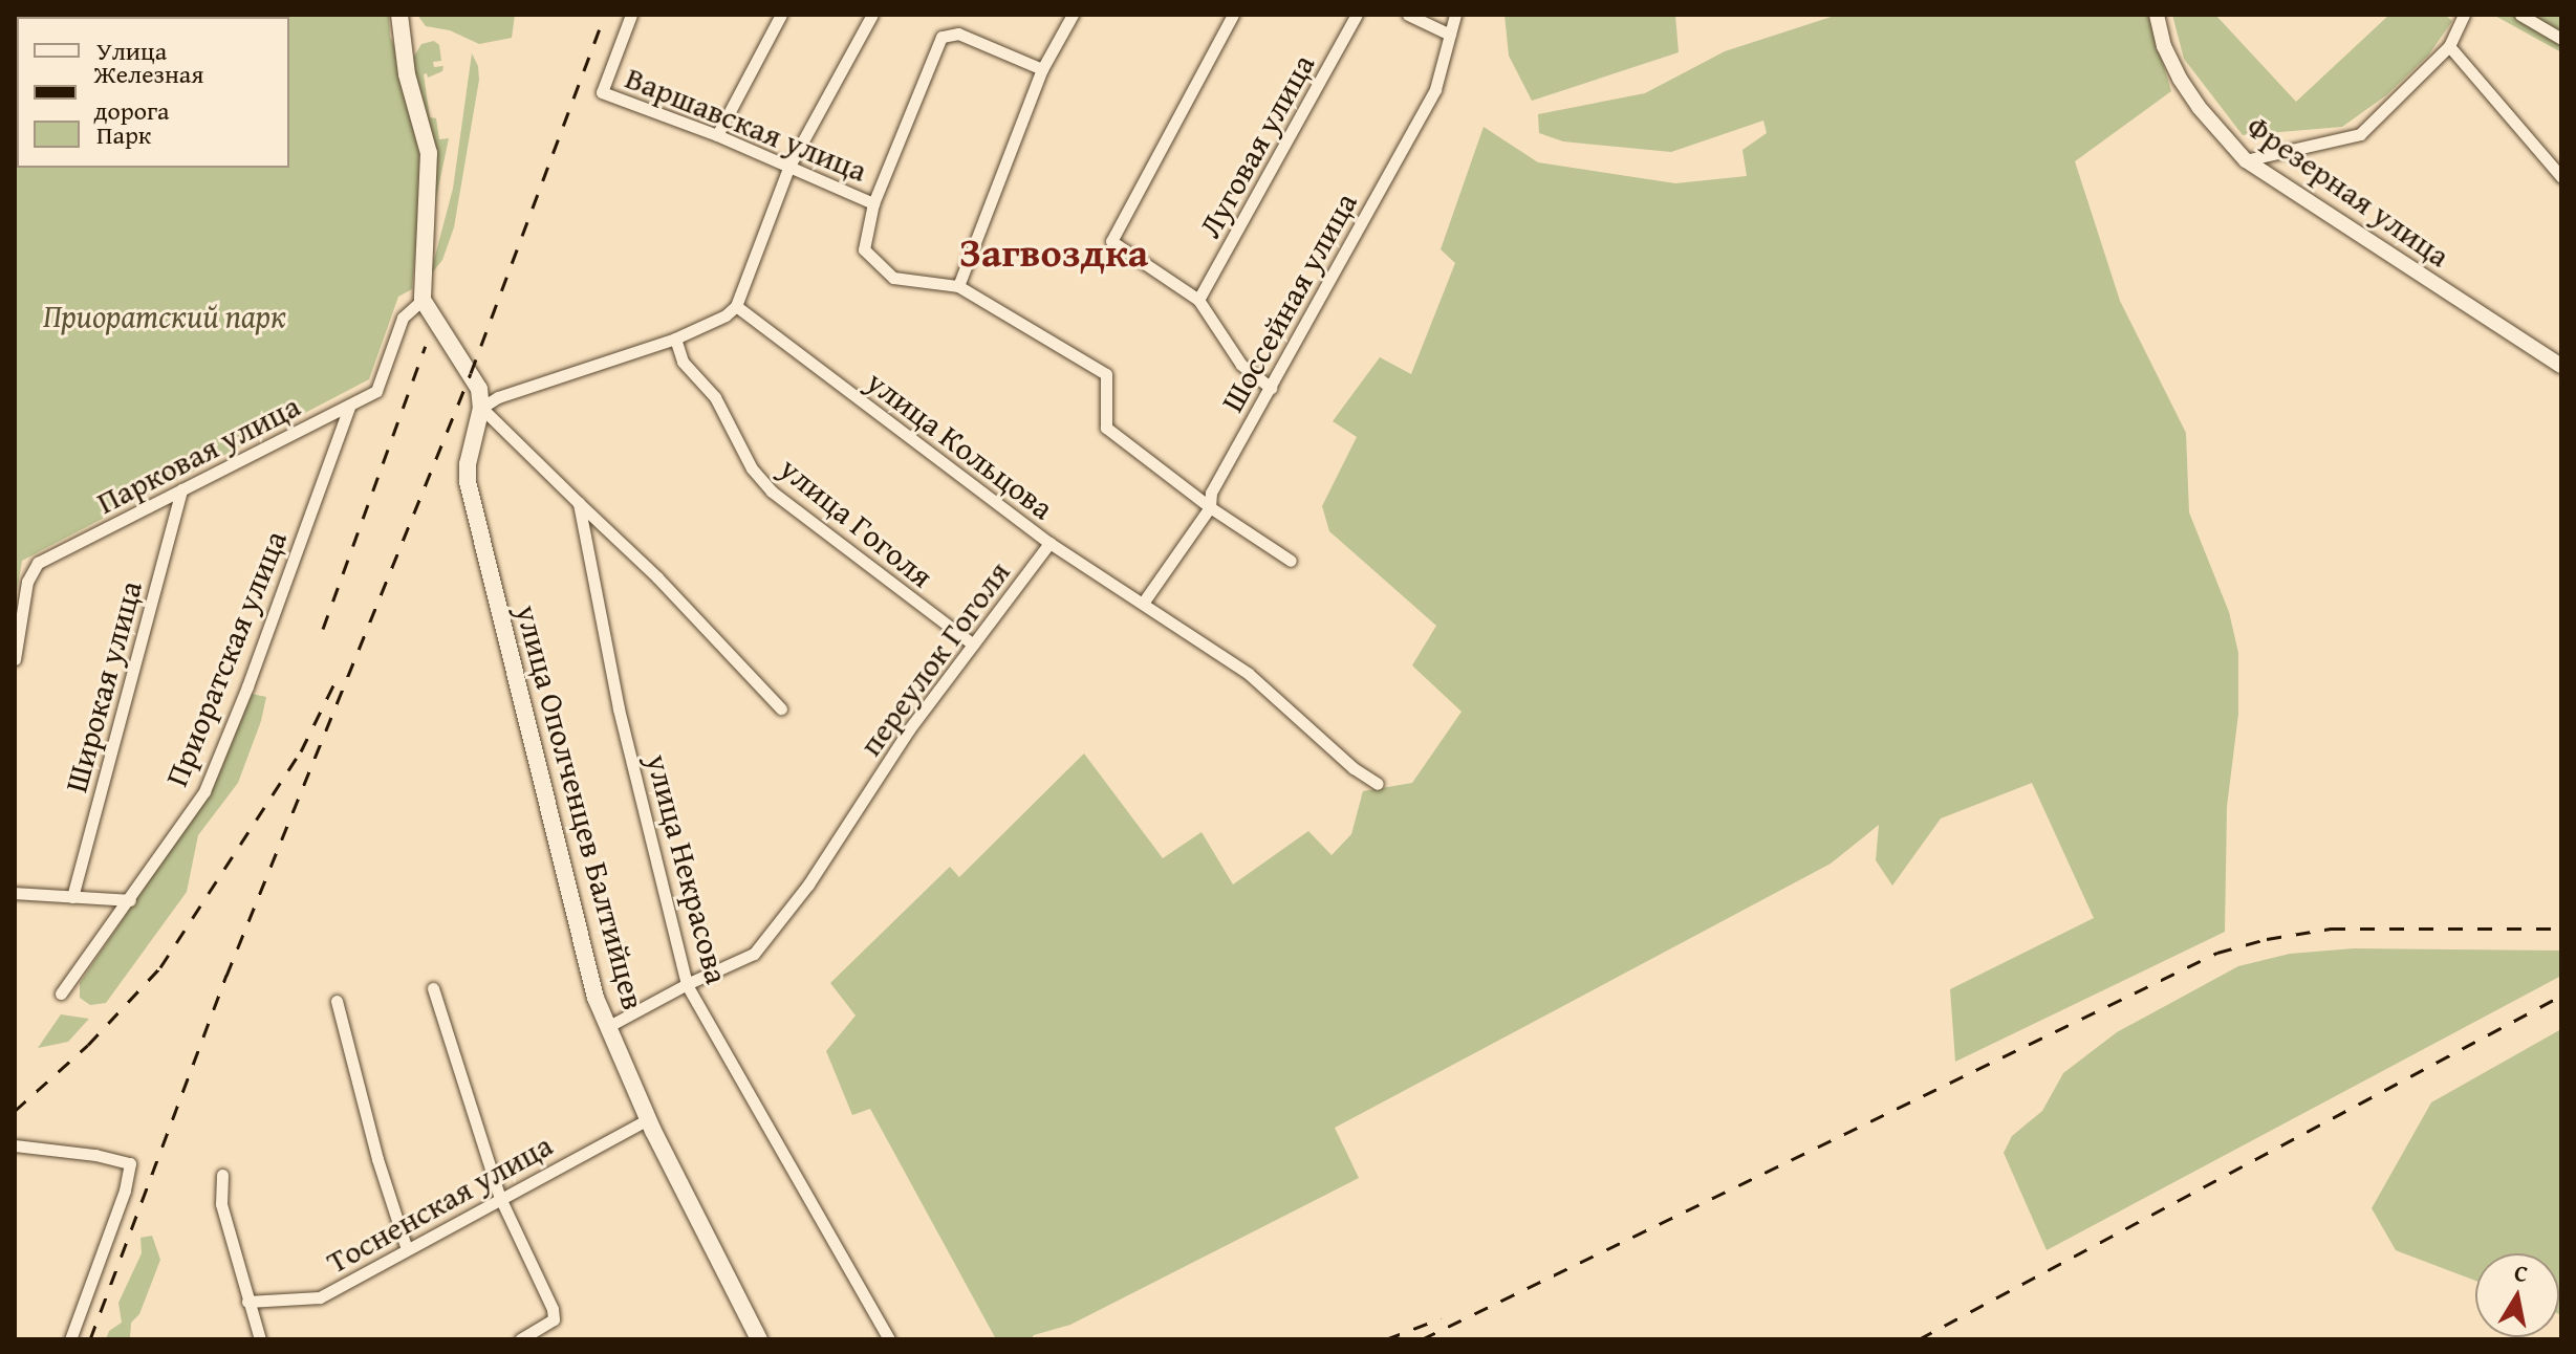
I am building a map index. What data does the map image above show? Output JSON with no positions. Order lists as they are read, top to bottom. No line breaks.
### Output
{"streets":{"main road":["улица Ополченцев Балтийцев"],"street":["Варшавская улица","Луговая улица","Фрезерная улица","Шоссейная улица","улица Кольцова","Парковая улица","улица Гоголя","Приоратская улица","переулок Гоголя","Широкая улица","улица Некрасова","Тосненская улица"]},"crossings":[["Шоссейная улица","улица Кольцова"],["улица Кольцова","переулок Гоголя"],["Парковая улица","Приоратская улица"],["Парковая улица","Широкая улица"],["улица Гоголя","переулок Гоголя"],["переулок Гоголя","улица Ополченцев Балтийцев"],["переулок Гоголя","улица Некрасова"],["улица Ополченцев Балтийцев","Тосненская улица"]],"districts":["Загвоздка"],"parks":["Приоратский парк"],"legend":["Улица","Железная дорога","Парк"],"north":"top"}
